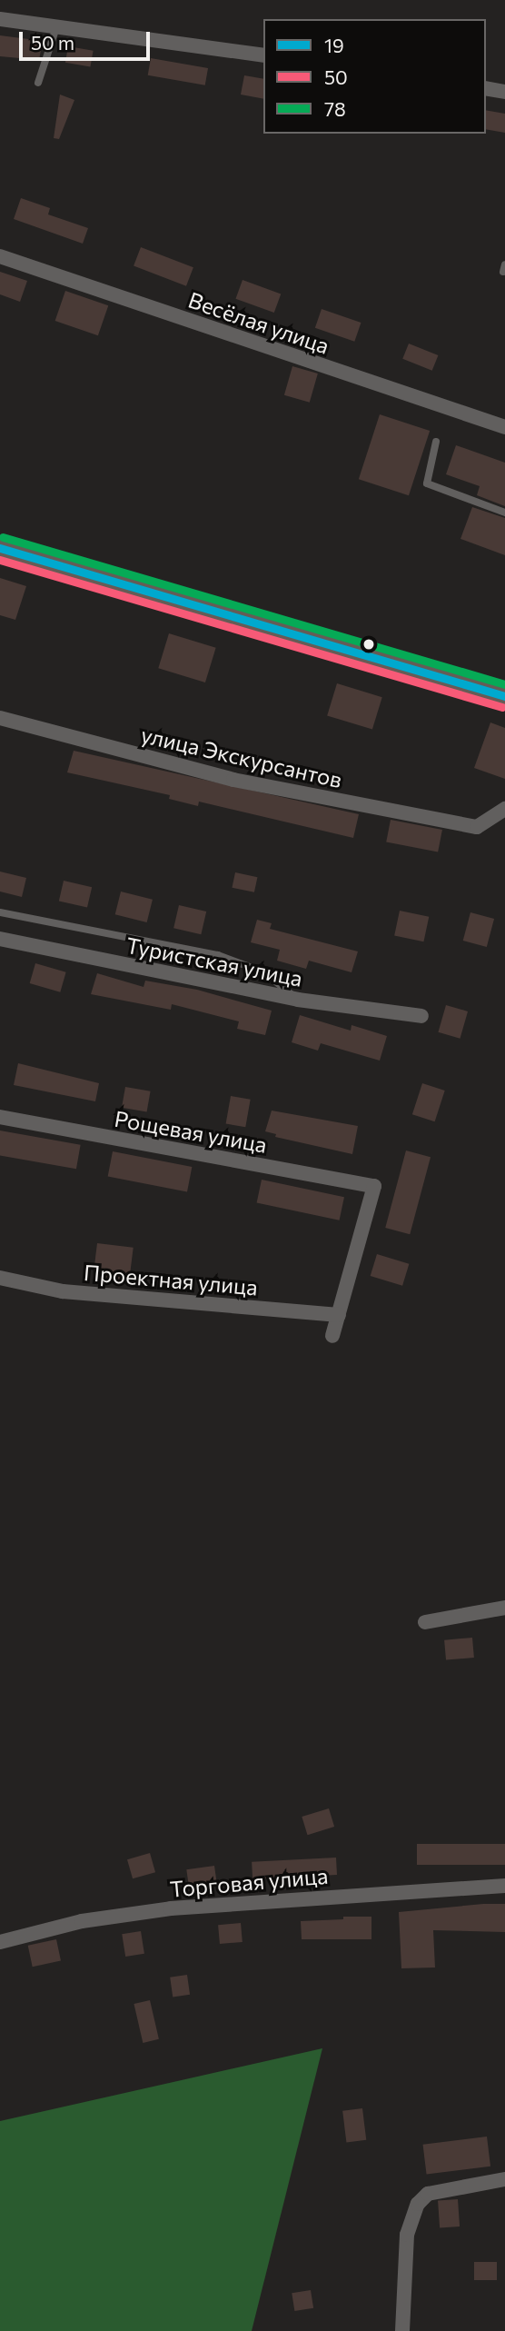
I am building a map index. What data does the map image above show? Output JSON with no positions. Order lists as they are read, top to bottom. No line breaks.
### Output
{"streets":{"street":["Весёлая улица","улица Экскурсантов","Туристская улица","Рощевая улица","Проектная улица","Торговая улица"]},"crossings":[["Рощевая улица","Проектная улица"]],"lines":["transit line 78","transit line 19","transit line 50"],"legend":["19","50","78"],"scale_bar":"50 m"}
